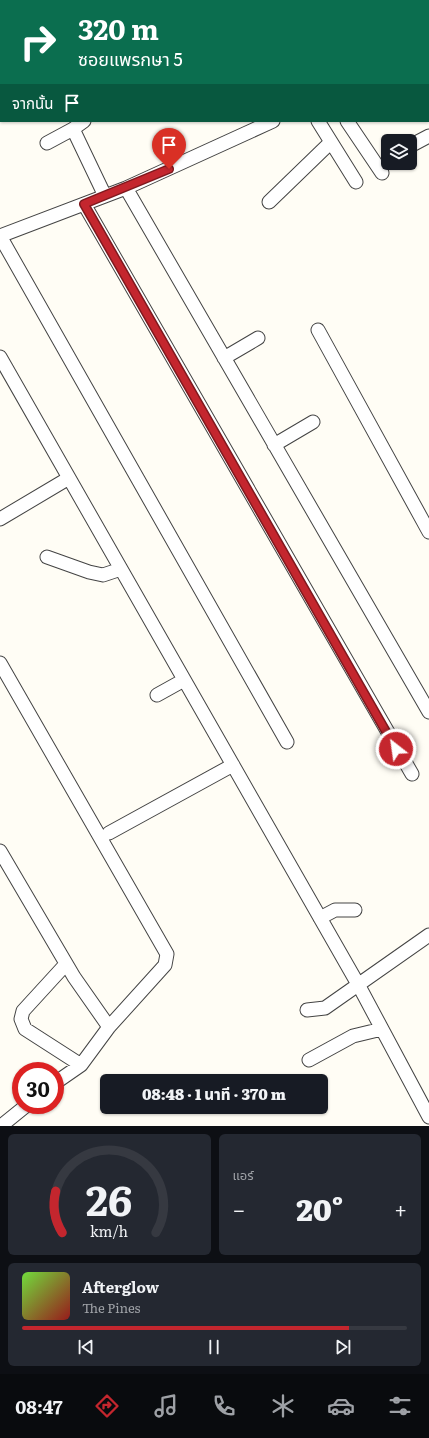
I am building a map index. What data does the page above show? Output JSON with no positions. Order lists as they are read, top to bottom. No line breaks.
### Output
{"page":{"turn":["320 m","ซอยแพรกษา 5"],"then":"จากนั้น","limit":"30","trip":"08:48 · 1 นาที · 370 m","tile":"แอร์","heat":["−","20°","+"],"song":["Afterglow","The Pines"],"tabs":"08:47","gauge":["26","km/h"]}}
